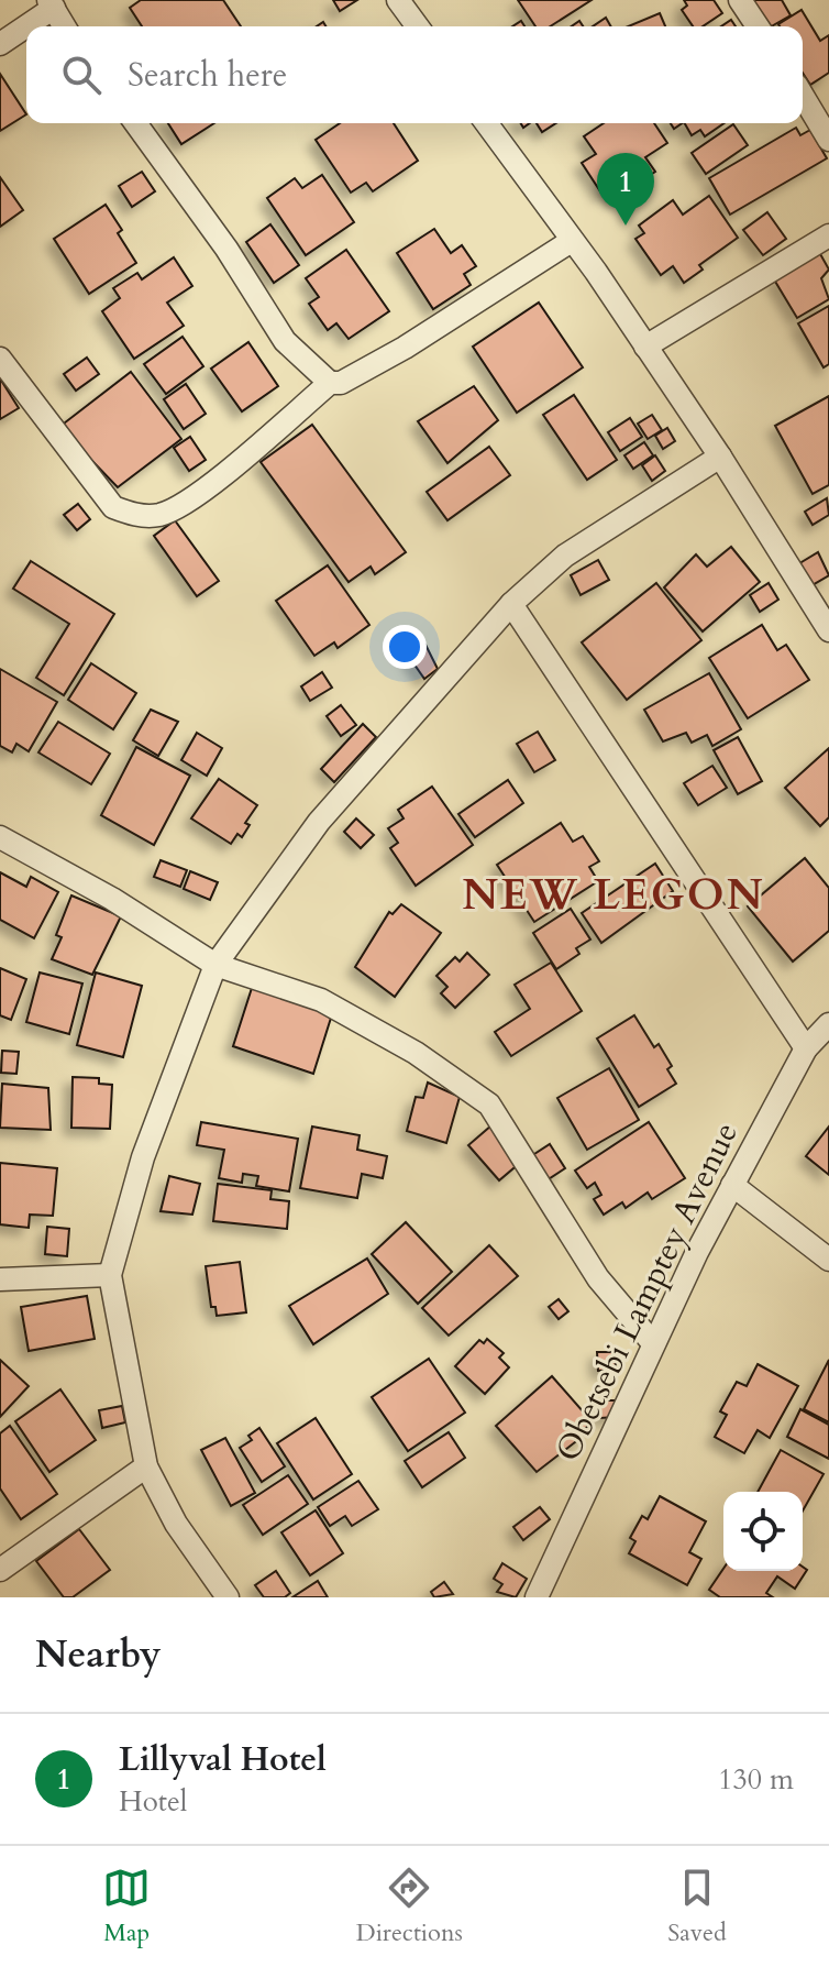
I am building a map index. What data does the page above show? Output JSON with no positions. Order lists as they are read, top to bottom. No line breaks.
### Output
{"streets":{"street":["Obetsebi Lamptey Avenue"]},"districts":["NEW LEGON"],"page":{"search":"Search here","pins":"1","heading":"Nearby","list":[{"mark":"1","name":"Lillyval Hotel","note":"Hotel","value":"130 m"}],"nav":["Map","Directions","Saved"]}}
